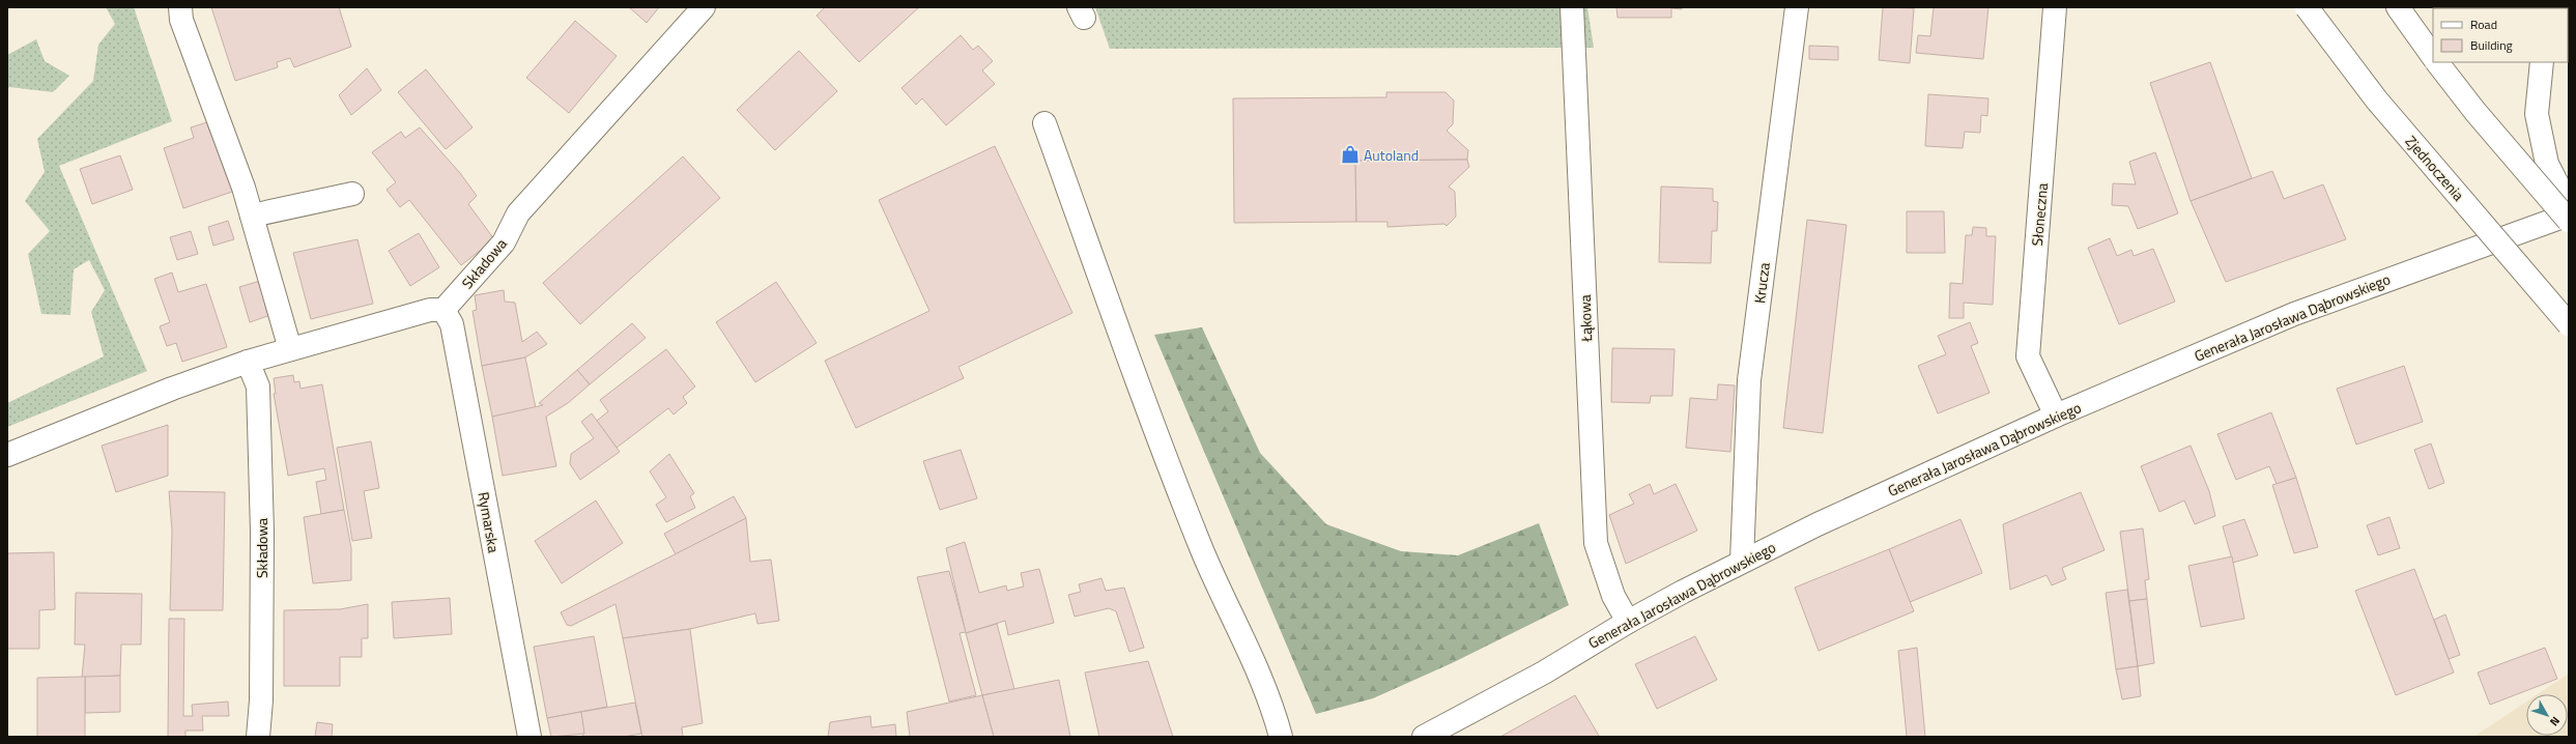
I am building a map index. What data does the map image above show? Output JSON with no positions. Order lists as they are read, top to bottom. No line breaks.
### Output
{"streets":{"street":["Zjednoczenia","Słoneczna","Składowa","Krucza","Generała Jarosława Dąbrowskiego","Łąkowa","Rymarska"]},"crossings":[["Słoneczna","Generała Jarosława Dąbrowskiego"],["Składowa","Rymarska"],["Krucza","Generała Jarosława Dąbrowskiego"],["Generała Jarosława Dąbrowskiego","Łąkowa"]],"places":{"shop":["Autoland"]},"legend":["Road","Building"],"north":"bottom right"}
